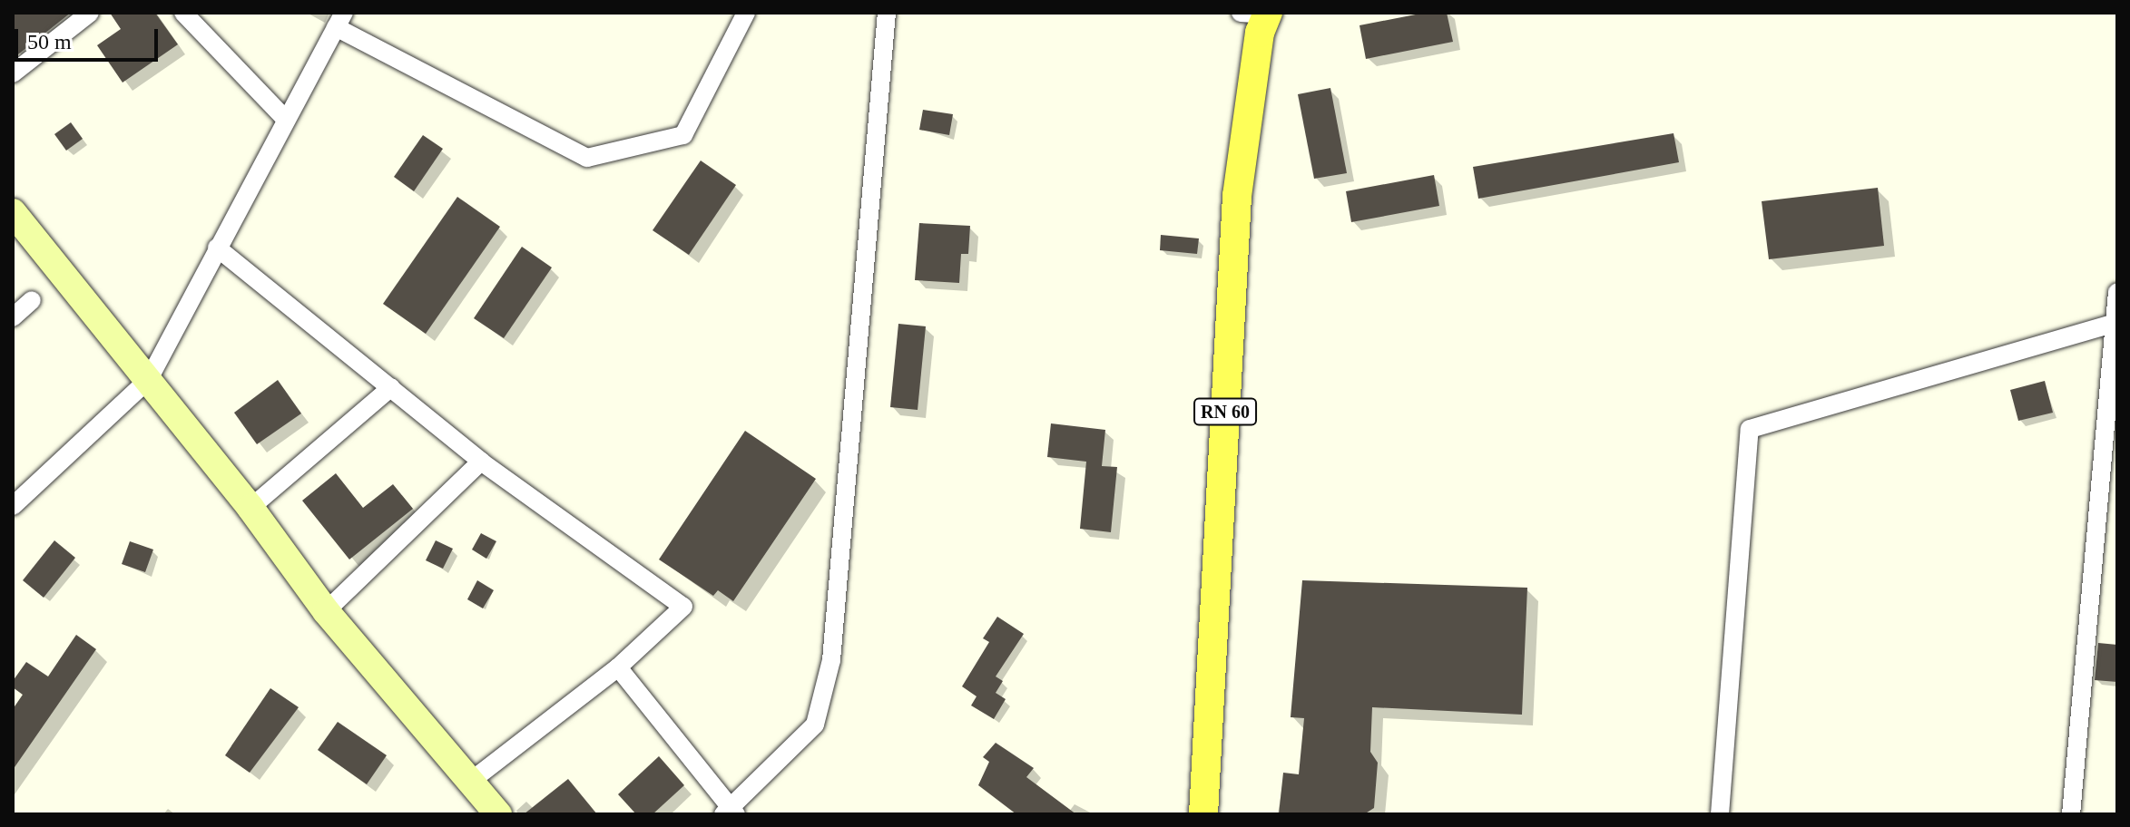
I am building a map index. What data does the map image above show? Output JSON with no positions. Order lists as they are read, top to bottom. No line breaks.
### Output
{"streets":{"main road":["RN 60"]},"scale_bar":"50 m"}
